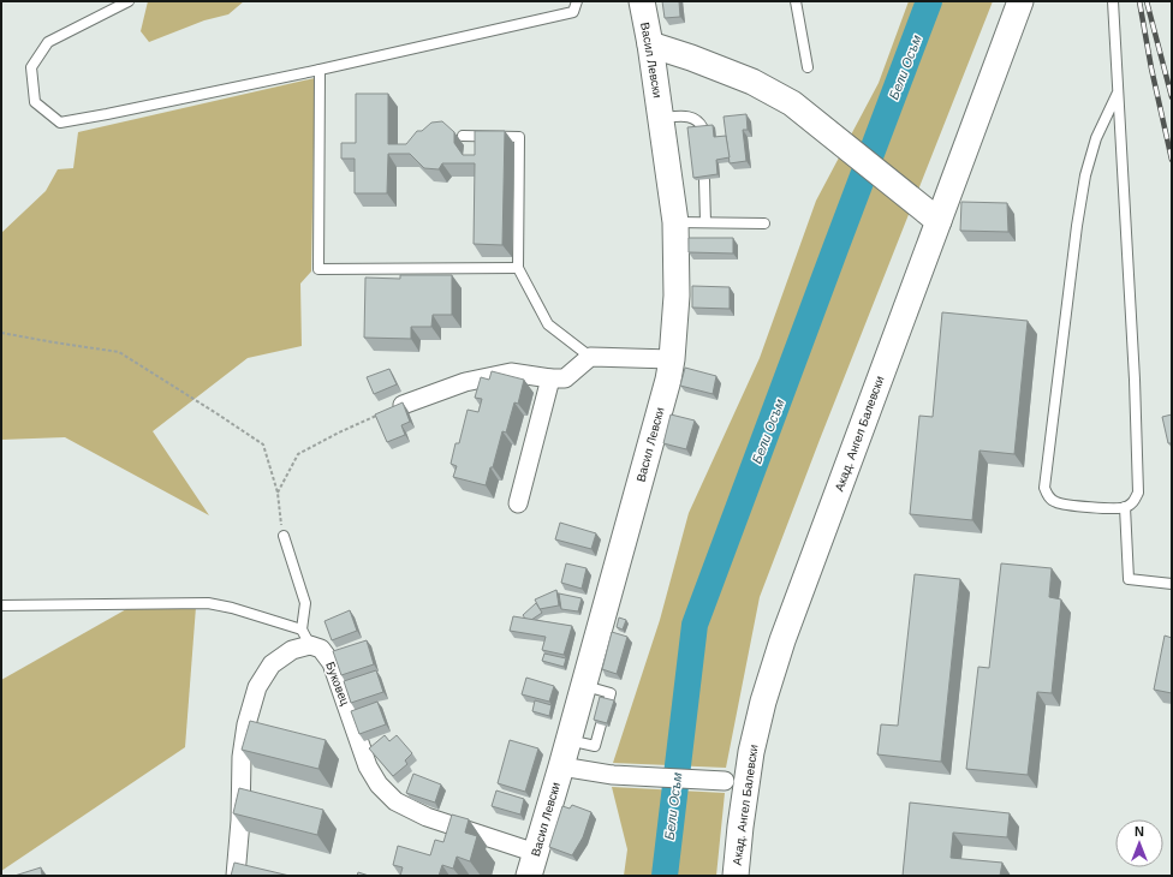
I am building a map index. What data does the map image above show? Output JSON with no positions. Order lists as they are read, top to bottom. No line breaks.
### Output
{"streets":{"street":["Васил Левски","Акад. Ангел Балевски","Буковец"]},"crossings":[["Васил Левски","Буковец"]],"water":["Бели Осъм"],"north":"top"}
